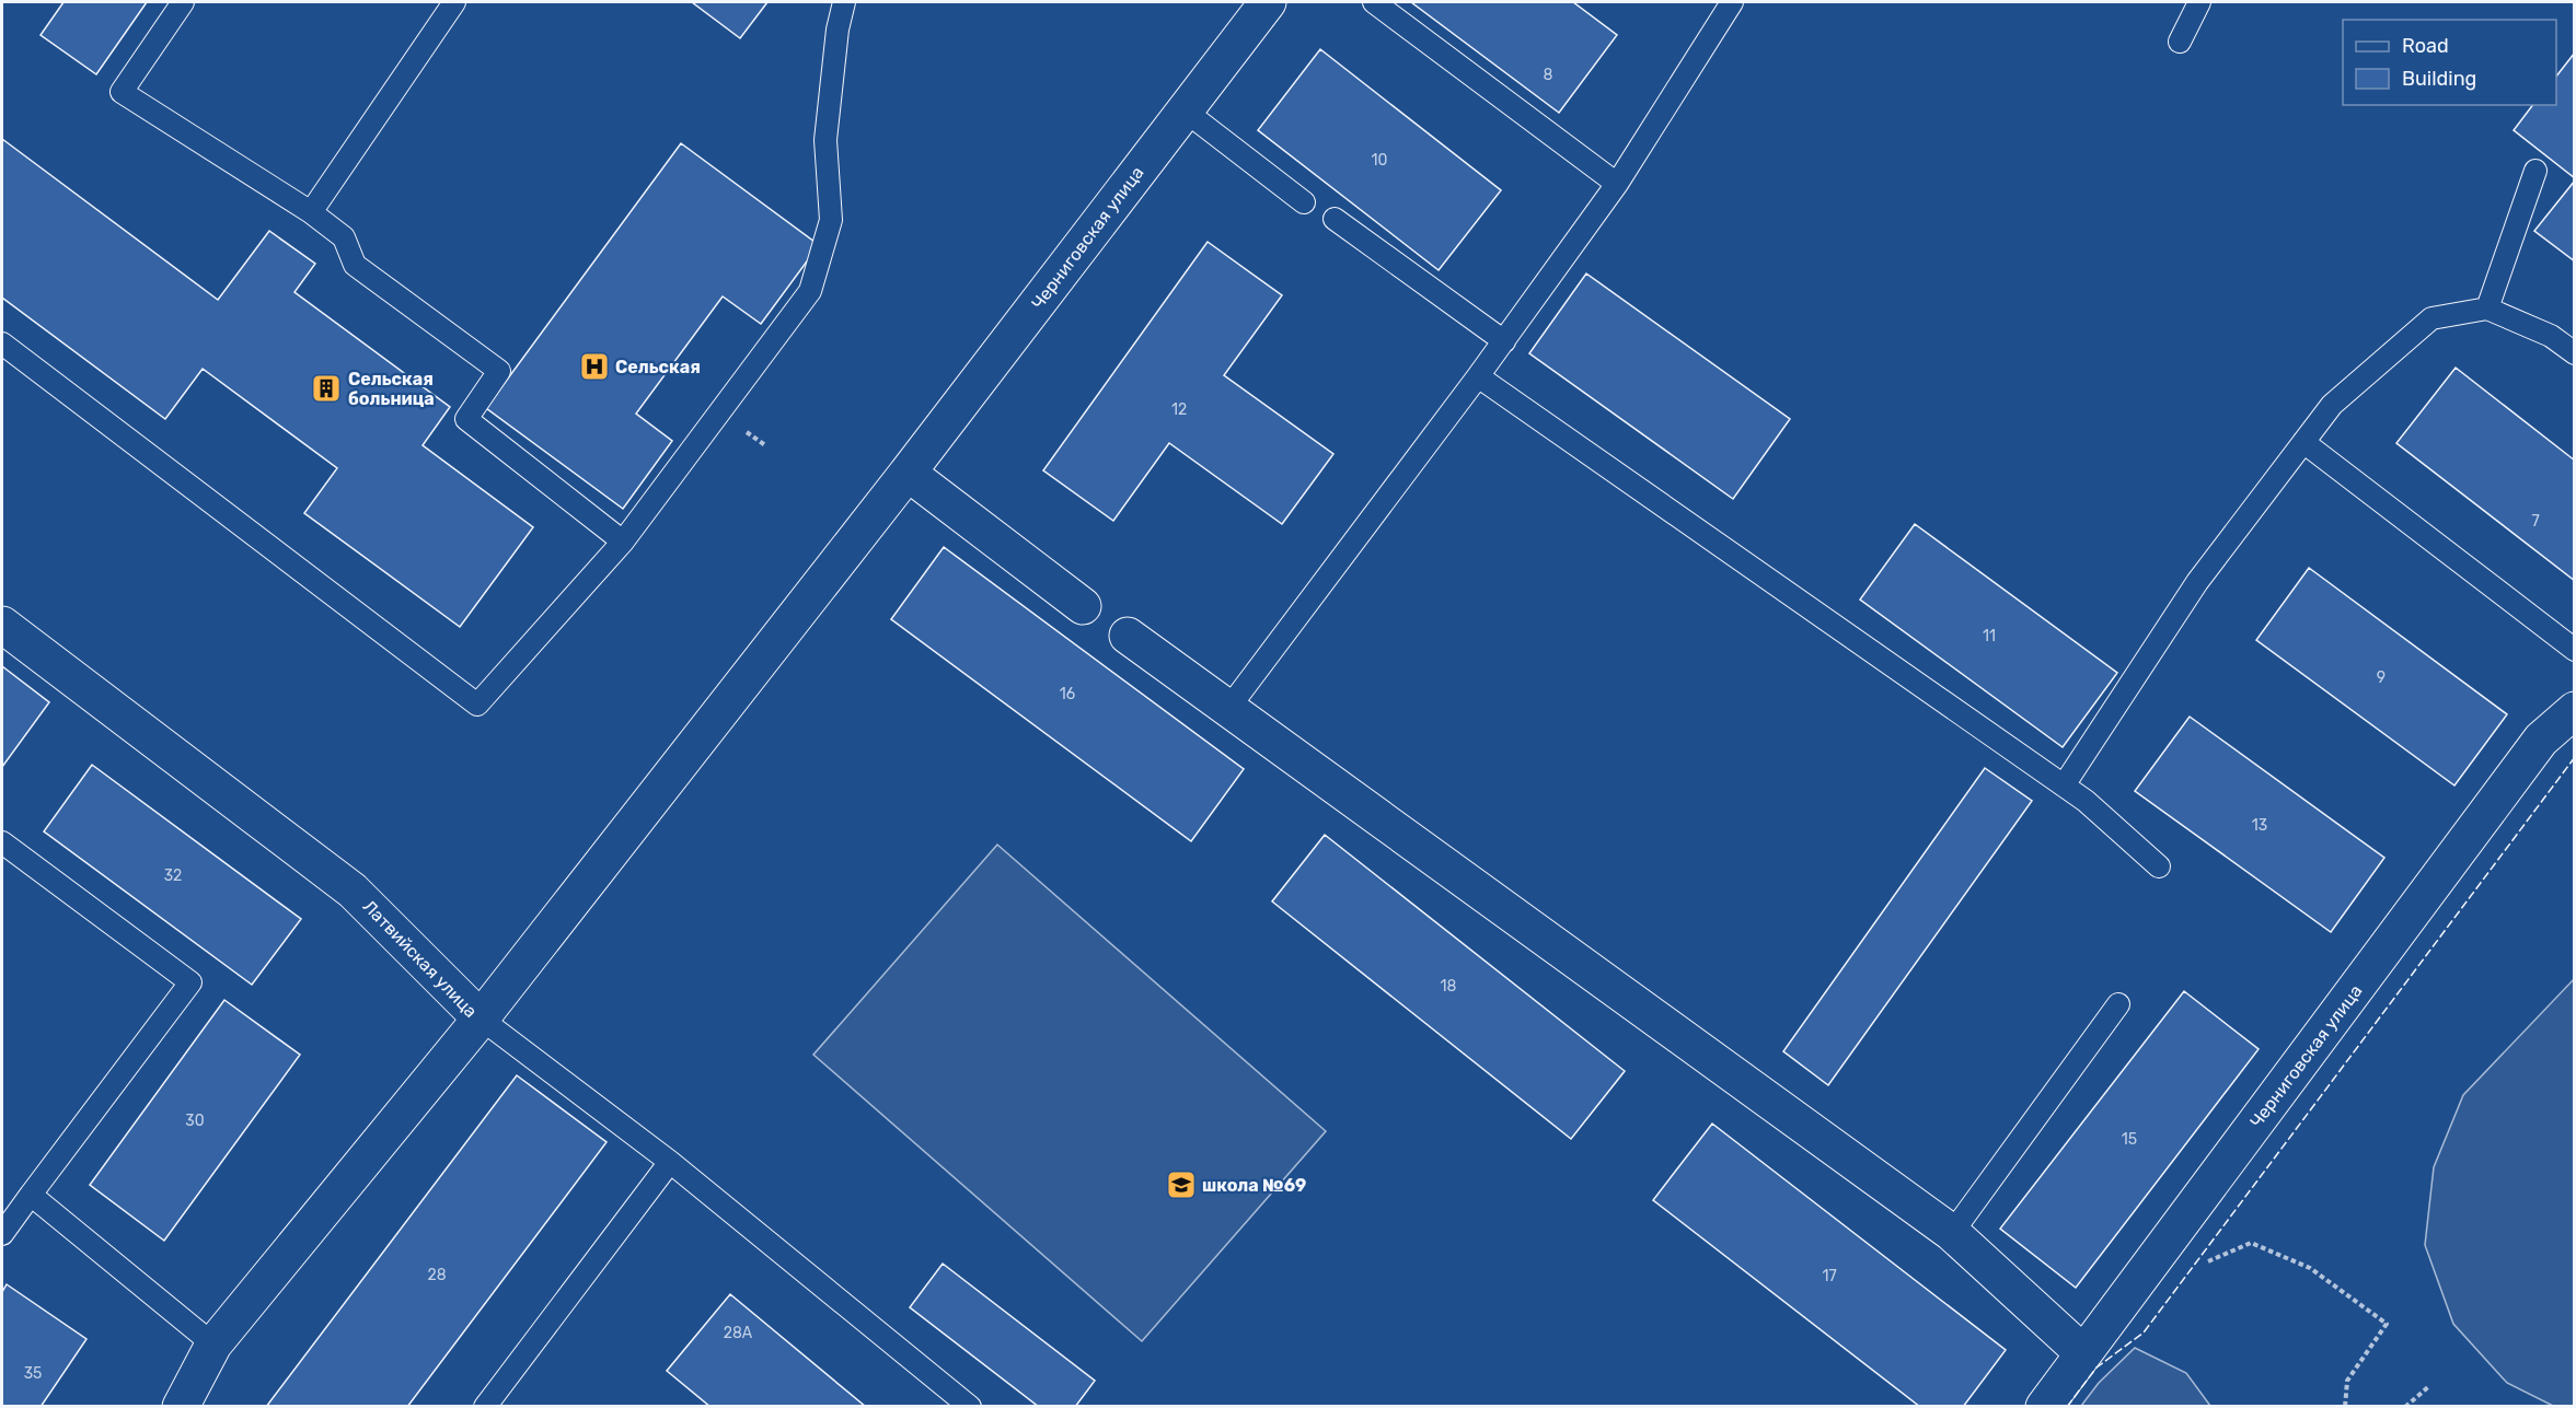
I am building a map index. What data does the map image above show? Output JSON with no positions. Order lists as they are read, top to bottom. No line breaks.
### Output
{"streets":{"street":["Черниговская улица","Латвийская улица"]},"crossings":[["Черниговская улица","Латвийская улица"]],"places":{"hospital":["Сельская"],"building":["Сельская больница"],"school or university":["школа №69"]},"house_numbers":["8","10","12","7","11","9","16","13","32","18","30","15","28","17","28А","35"],"legend":["Road","Building"]}
